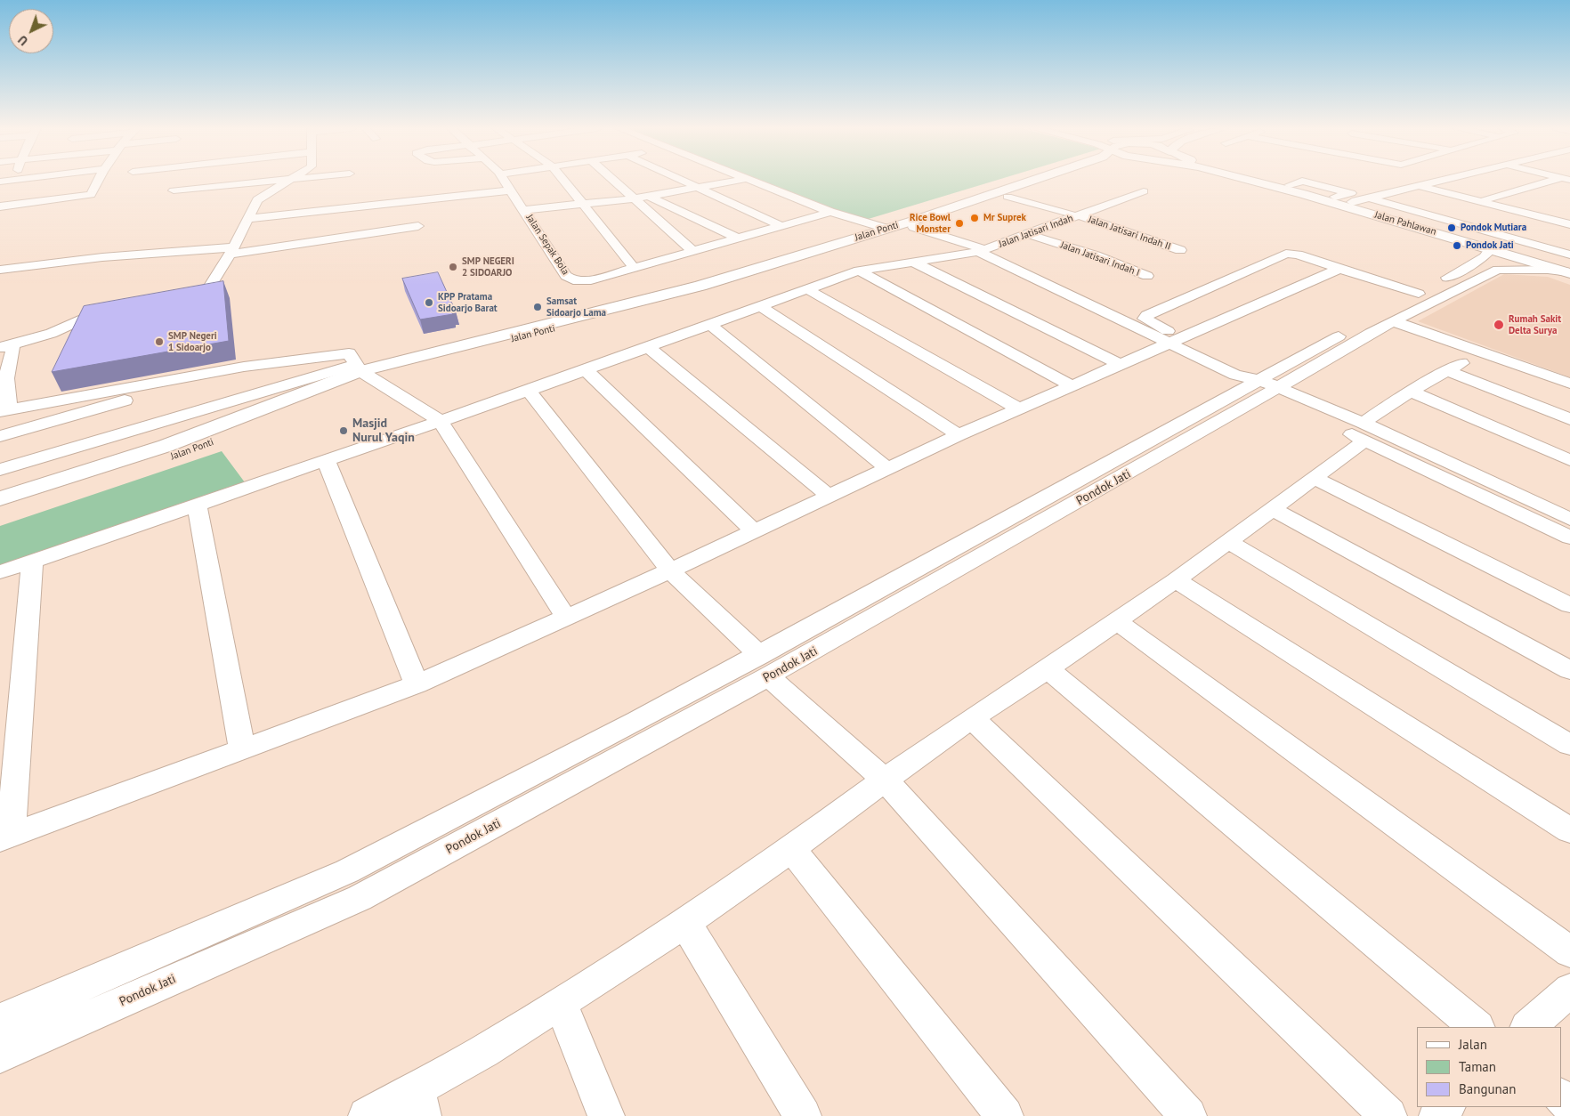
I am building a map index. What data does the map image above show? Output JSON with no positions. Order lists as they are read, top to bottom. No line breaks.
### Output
{"streets":{"main road":["Jalan Pahlawan","Jalan Ponti"],"street":["Jalan Jatisari Indah","Jalan Jatisari Indah II","Jalan Sepak Bola","Jalan Jatisari Indah I","Pondok Jati"]},"crossings":[["Jalan Pahlawan","Pondok Jati"],["Jalan Ponti","Jalan Jatisari Indah II"],["Jalan Jatisari Indah","Jalan Jatisari Indah II"],["Jalan Jatisari Indah","Jalan Jatisari Indah I"]],"places":["Mr Suprek","Rice Bowl Monster","Pondok Mutiara","Pondok Jati","SMP NEGERI 2 SIDOARJO","KPP Pratama Sidoarjo Barat","Samsat Sidoarjo Lama","Rumah Sakit Delta Surya","SMP Negeri 1 Sidoarjo","Masjid Nurul Yaqin"],"legend":["Jalan","Taman","Bangunan"],"north":"bottom left"}
